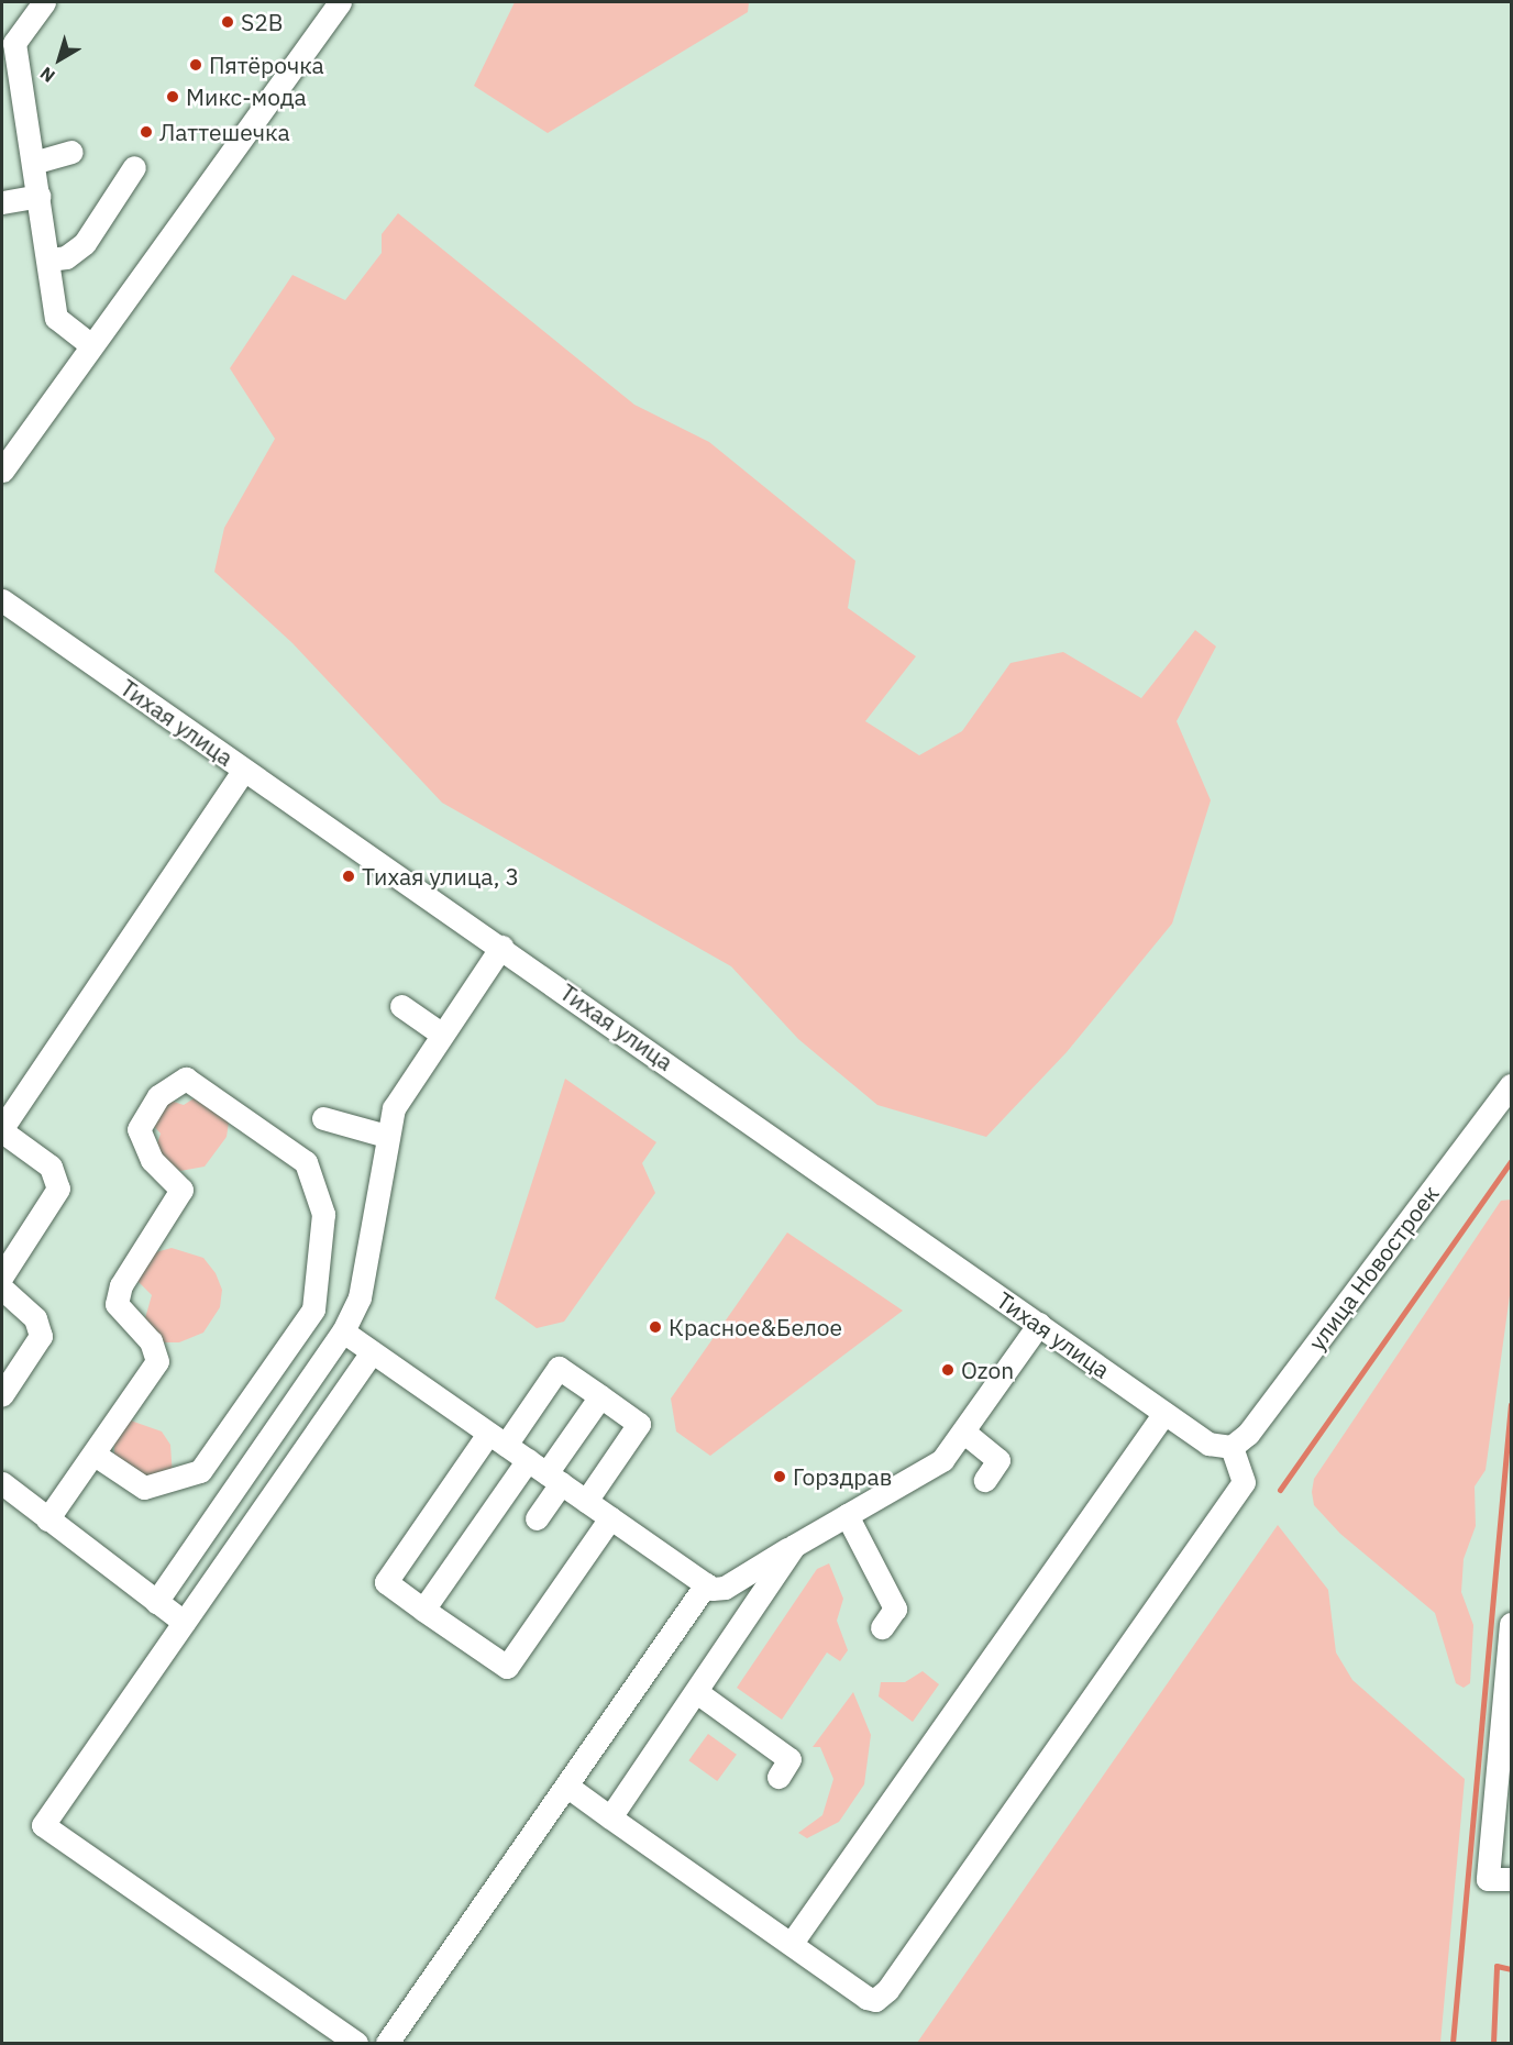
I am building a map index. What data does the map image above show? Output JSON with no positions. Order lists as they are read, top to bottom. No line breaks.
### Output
{"streets":{"street":["Тихая улица","улица Новостроек"]},"crossings":[["Тихая улица","улица Новостроек"]],"places":["S2B","Пятёрочка","Микс-мода","Латтешечка","Тихая улица, 3","Красное&Белое","Ozon","Горздрав"],"north":"bottom left"}
